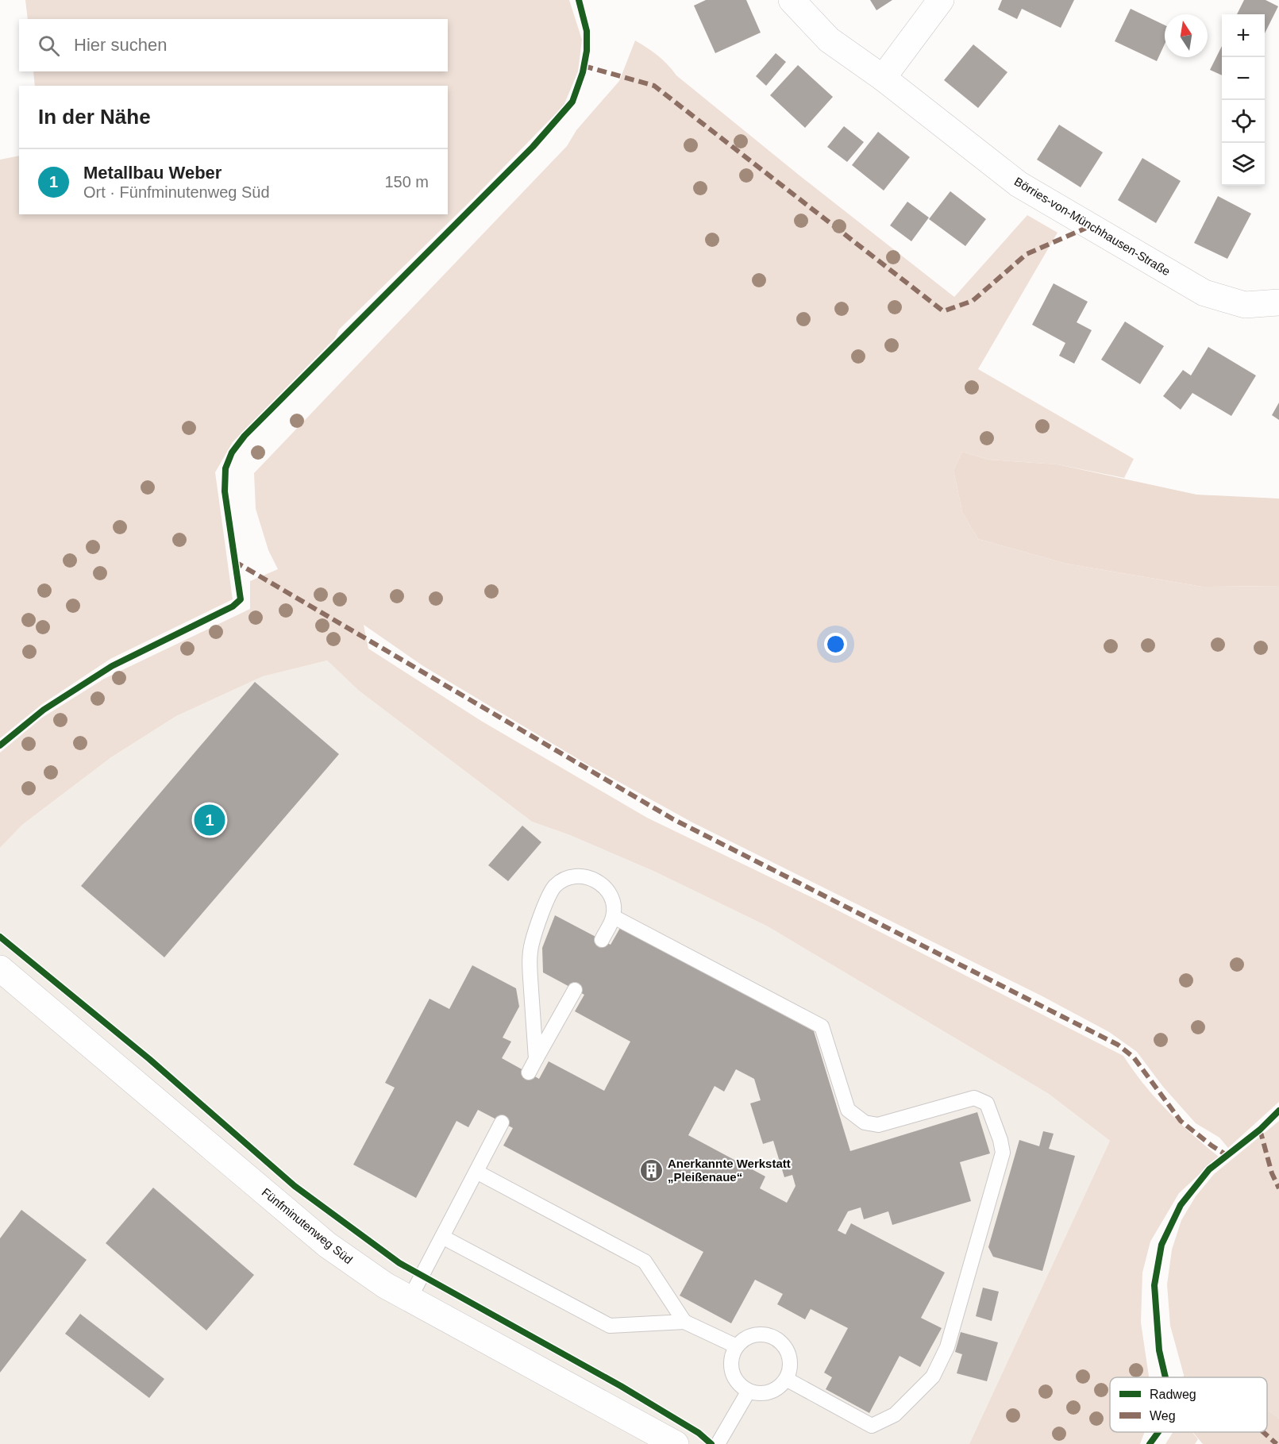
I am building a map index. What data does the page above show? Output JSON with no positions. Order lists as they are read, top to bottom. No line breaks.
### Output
{"streets":{"street":["Börries-von-Münchhausen-Straße","Fünfminutenweg Süd"]},"places":{"building":["Anerkannte Werkstatt „Pleißenaue“"]},"legend":["Radweg","Weg"],"north":"top","page":{"map_buttons":["+","−"],"search":"Hier suchen","heading":"In der Nähe","list":[{"mark":"1","name":"Metallbau Weber","note":"Ort · Fünfminutenweg Süd","value":"150 m"}],"pins":"1"}}
